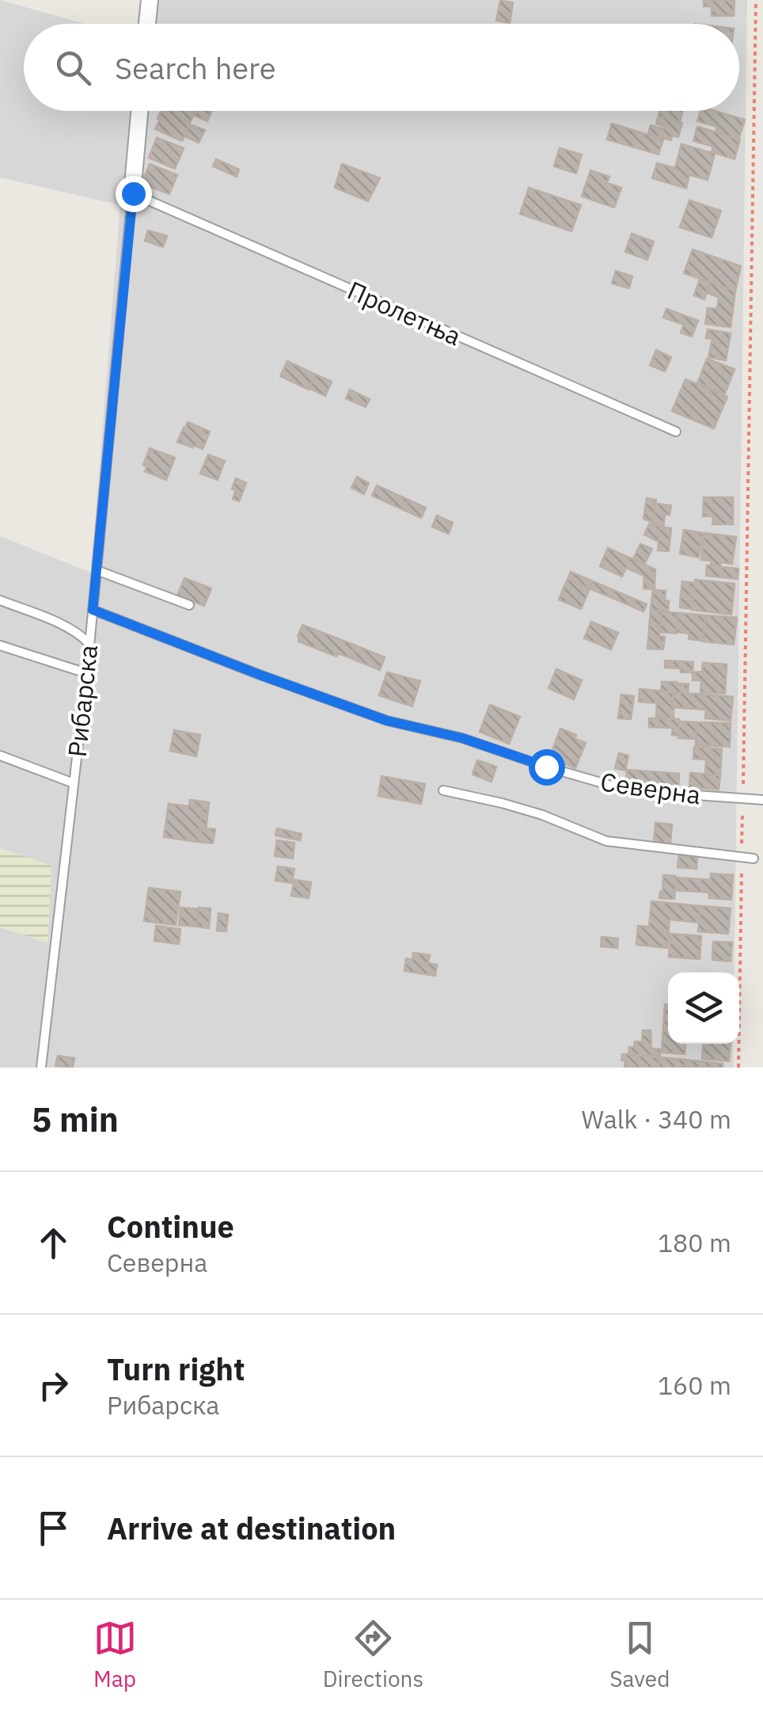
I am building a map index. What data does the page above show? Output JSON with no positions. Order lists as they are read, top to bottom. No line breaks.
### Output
{"streets":{"street":["Рибарска"],"lane":["Пролетња","Северна"]},"crossings":[["Пролетња","Рибарска"],["Рибарска","Северна"]],"page":{"search":"Search here","heading":["5 min","Walk · 340 m"],"list":[["Continue","Северна","180 m"],["Turn right","Рибарска","160 m"],"Arrive at destination"],"nav":["Map","Directions","Saved"]}}
